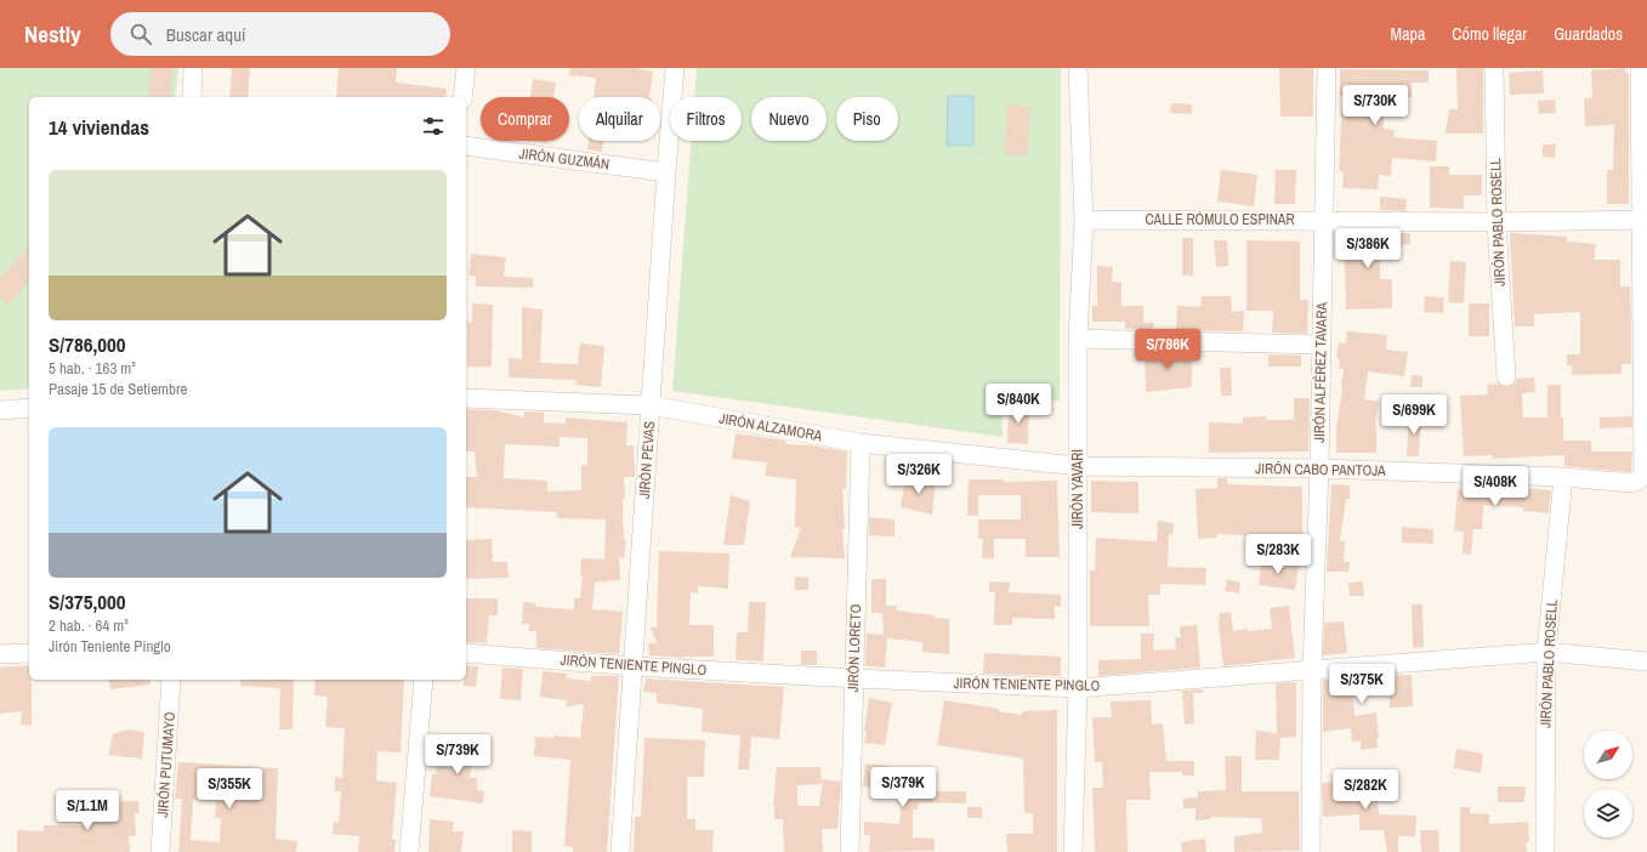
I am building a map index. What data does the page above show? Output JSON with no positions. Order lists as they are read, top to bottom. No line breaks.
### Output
{"streets":{"street":["JIRÓN GUZMÁN","CALLE RÓMULO ESPINAR","JIRÓN PABLO ROSELL","JIRÓN ALFÉREZ TAVARA","JIRÓN ALZAMORA","JIRÓN PEVAS","JIRÓN CABO PANTOJA","JIRÓN YAVARI","JIRÓN LORETO","JIRÓN TENIENTE PINGLO","JIRÓN PUTUMAYO"]},"crossings":[["JIRÓN GUZMÁN","JIRÓN PEVAS"],["CALLE RÓMULO ESPINAR","JIRÓN PABLO ROSELL"],["CALLE RÓMULO ESPINAR","JIRÓN ALFÉREZ TAVARA"],["CALLE RÓMULO ESPINAR","JIRÓN CABO PANTOJA"],["CALLE RÓMULO ESPINAR","JIRÓN YAVARI"],["JIRÓN PABLO ROSELL","JIRÓN CABO PANTOJA"],["JIRÓN PABLO ROSELL","JIRÓN TENIENTE PINGLO"],["JIRÓN ALFÉREZ TAVARA","JIRÓN CABO PANTOJA"],["JIRÓN ALFÉREZ TAVARA","JIRÓN TENIENTE PINGLO"],["JIRÓN ALZAMORA","JIRÓN PEVAS"],["JIRÓN ALZAMORA","JIRÓN CABO PANTOJA"],["JIRÓN ALZAMORA","JIRÓN YAVARI"],["JIRÓN ALZAMORA","JIRÓN LORETO"],["JIRÓN PEVAS","JIRÓN TENIENTE PINGLO"],["JIRÓN CABO PANTOJA","JIRÓN YAVARI"],["JIRÓN YAVARI","JIRÓN TENIENTE PINGLO"],["JIRÓN LORETO","JIRÓN TENIENTE PINGLO"]],"north":"top right","page":{"header":"Nestly","search":"Buscar aquí","nav":["Mapa","Cómo llegar","Guardados"],"price":["S/730K","S/386K","S/786K","S/840K","S/699K","S/326K","S/408K","S/283K","S/375K","S/739K","S/379K","S/355K","S/282K","S/1.1M"],"chip":["Comprar","Alquilar","Filtros","Nuevo","Piso"],"heading":"14 viviendas","list":[{"name":"S/786,000","note":"5 hab. · 163 m² · Pasaje 15 de Setiembre"},{"name":"S/375,000","note":"2 hab. · 64 m² · Jirón Teniente Pinglo"}]}}
